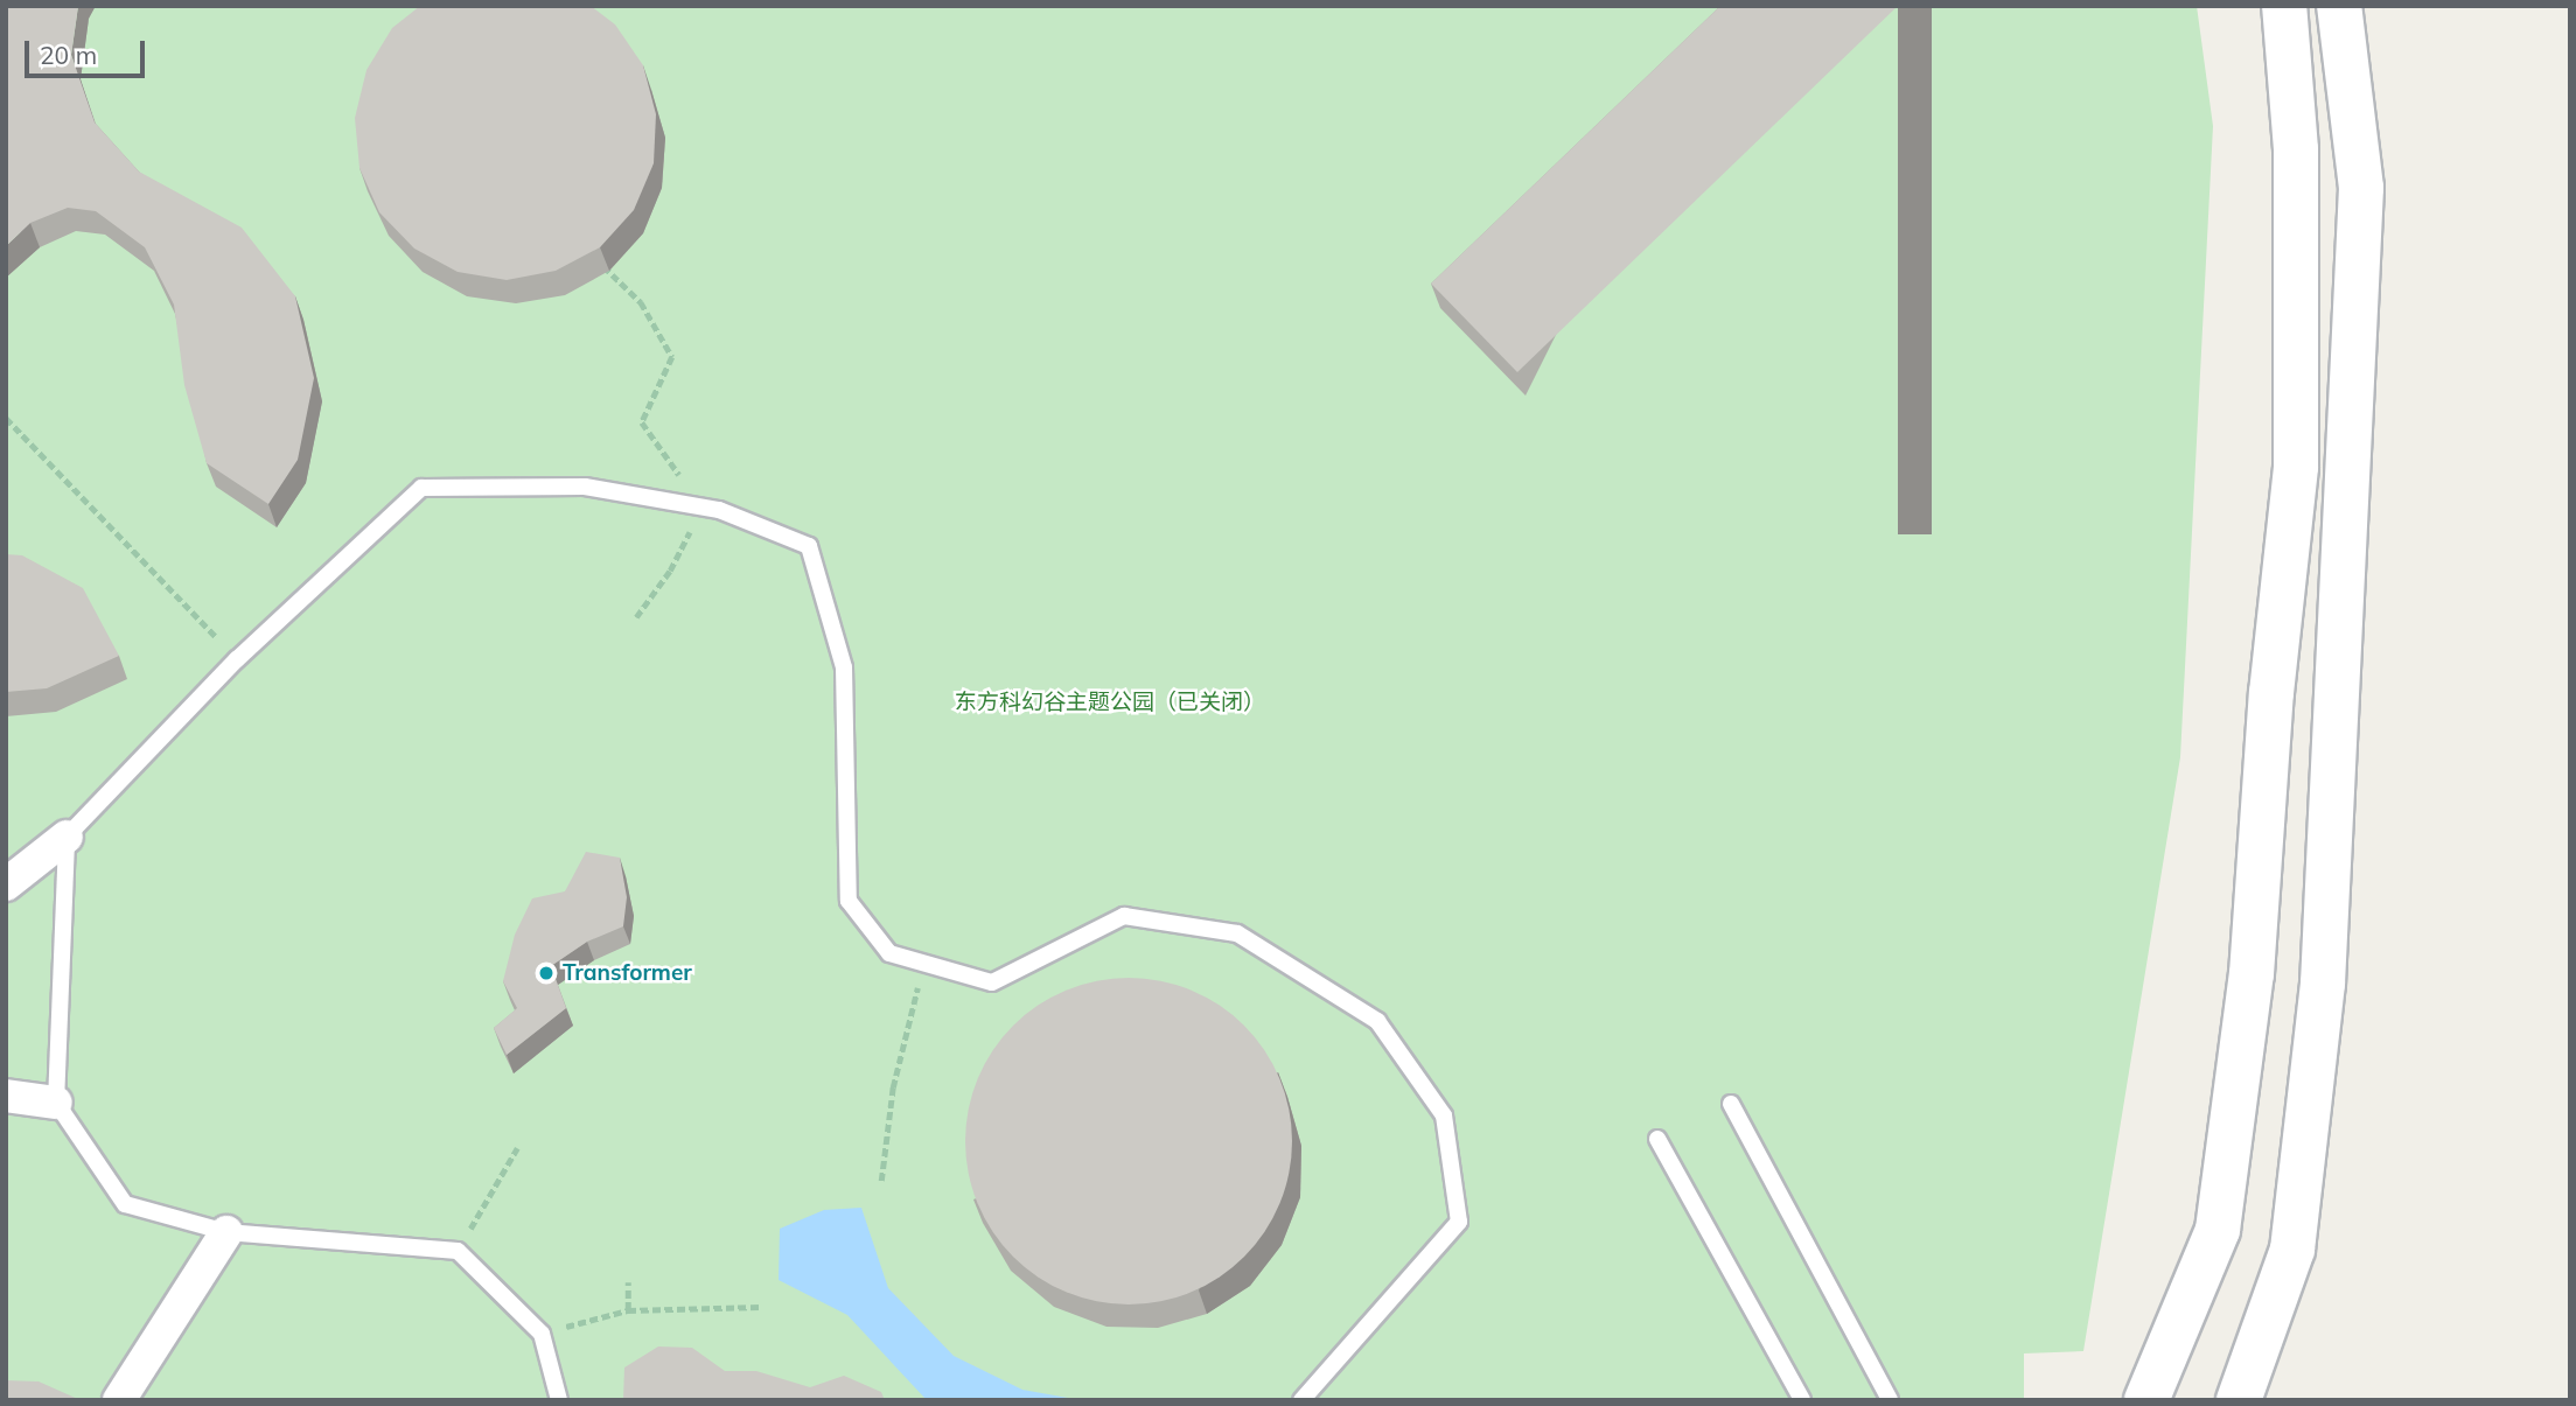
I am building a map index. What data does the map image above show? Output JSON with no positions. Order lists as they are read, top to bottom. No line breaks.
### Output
{"parks":["东方科幻谷主题公园（已关闭）"],"places":["Transformer"],"scale_bar":"20 m"}
